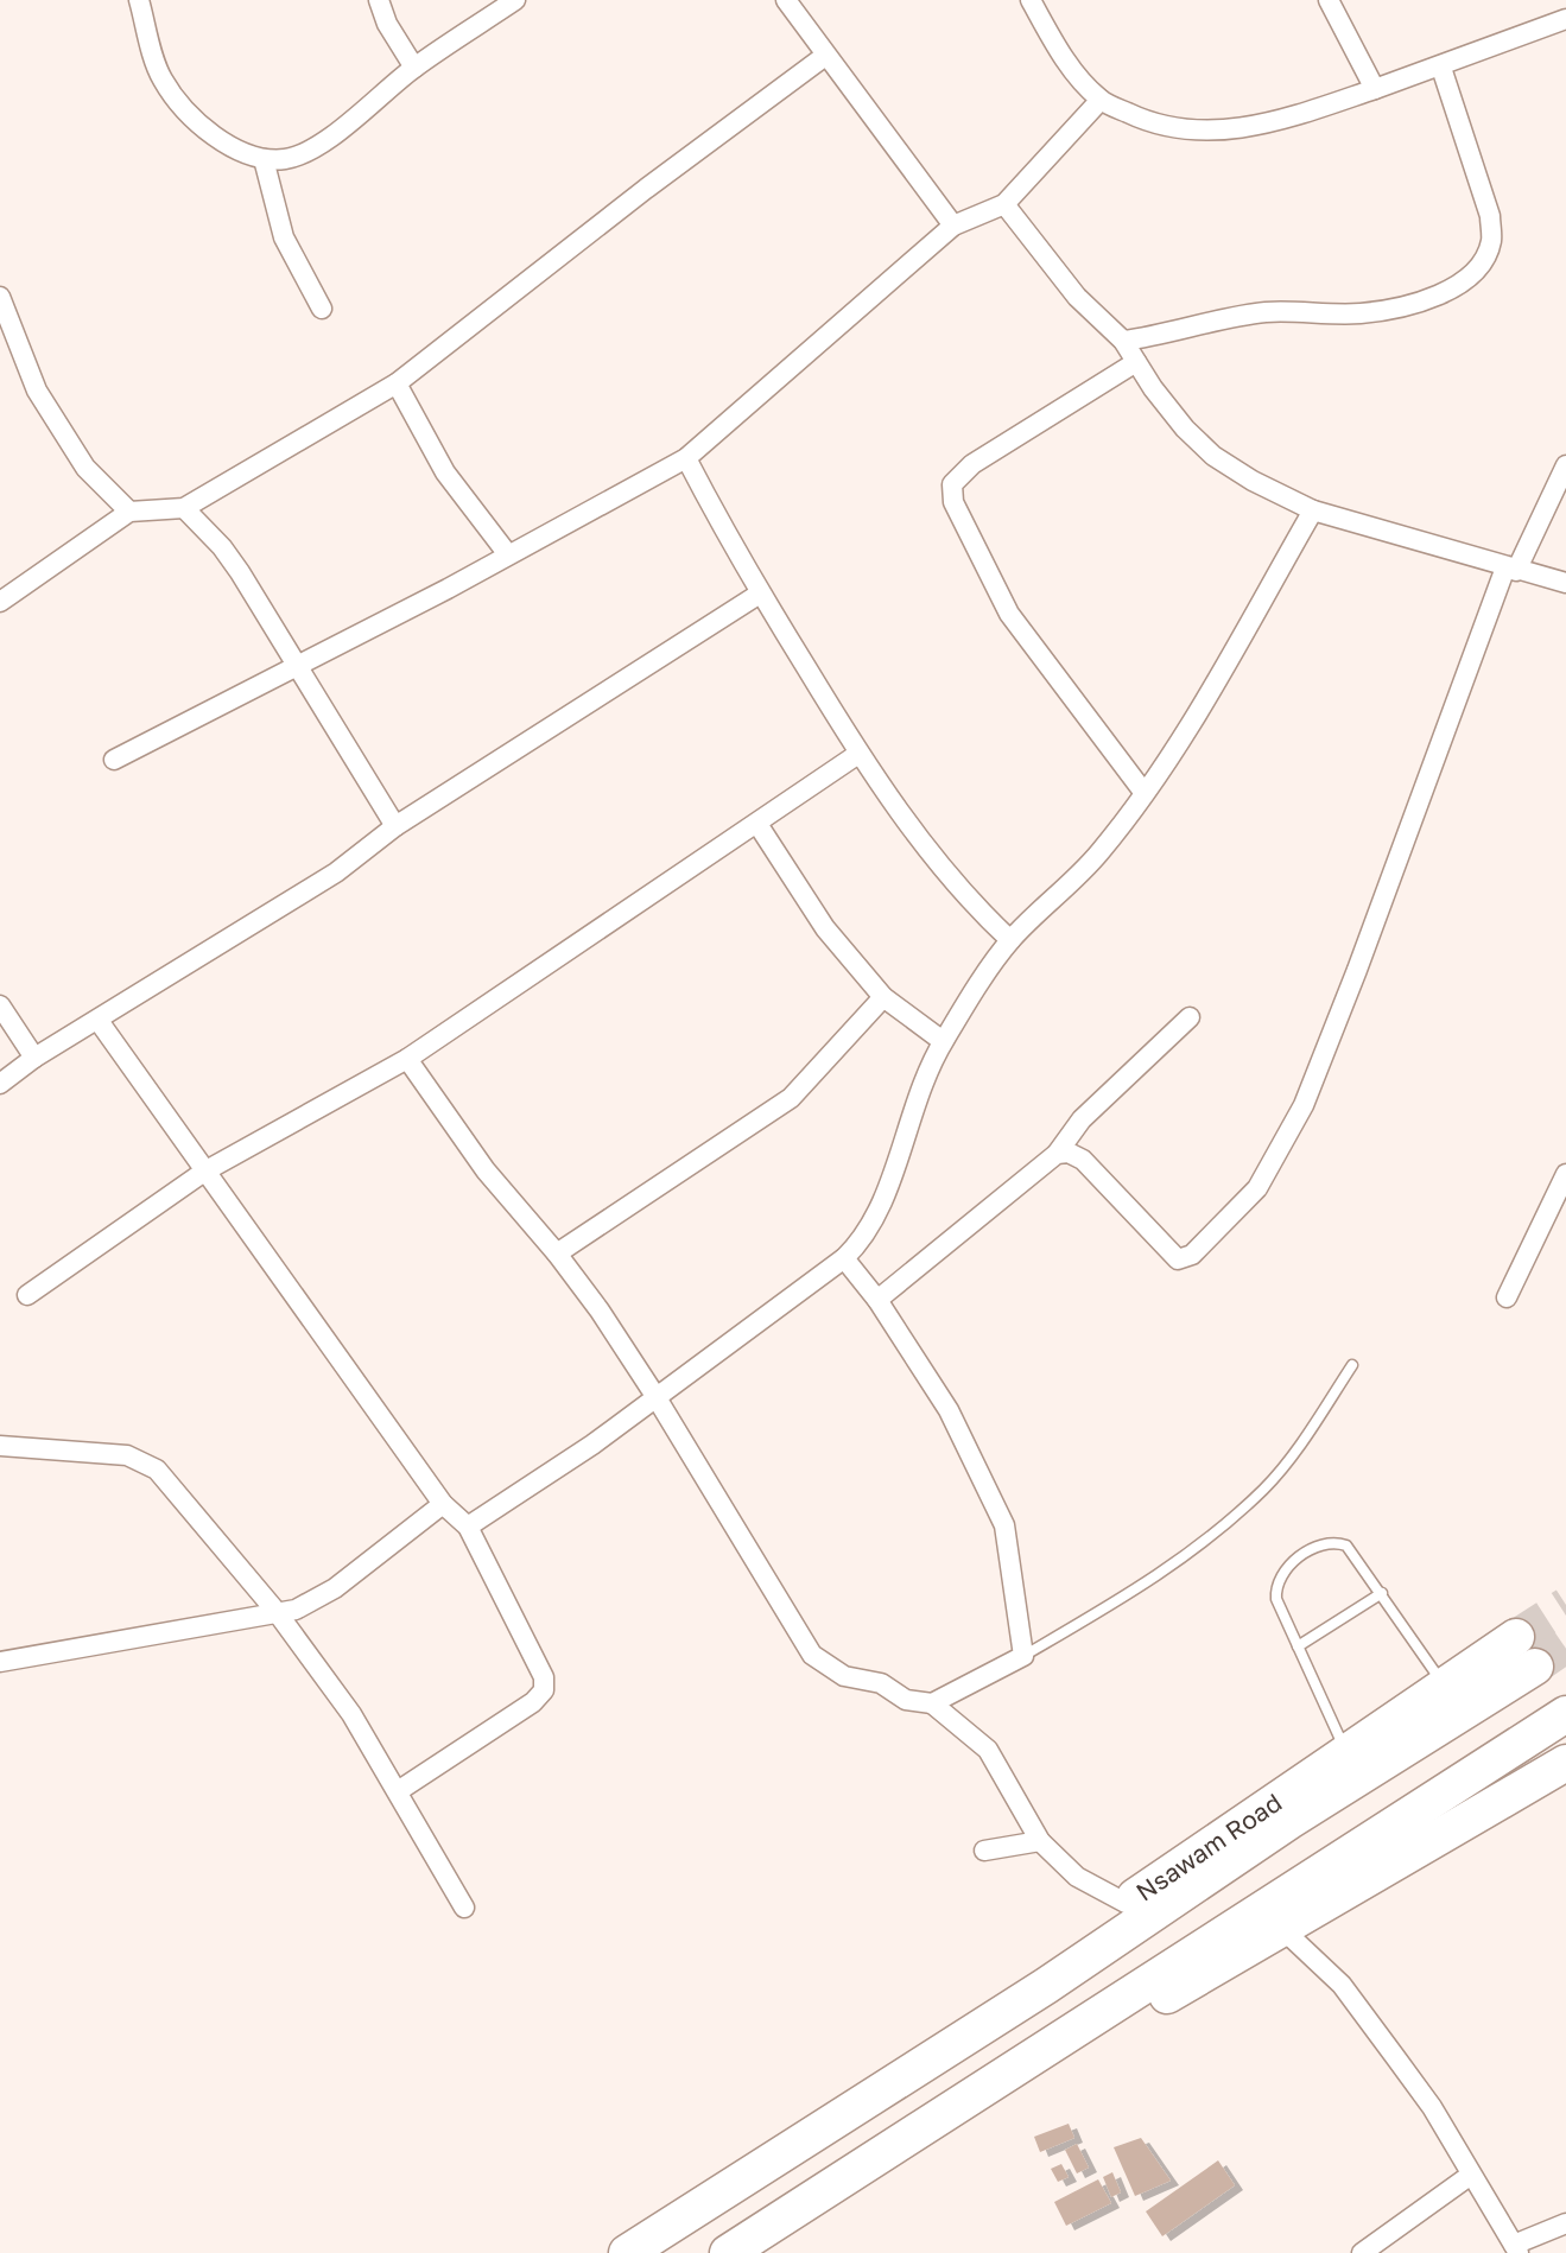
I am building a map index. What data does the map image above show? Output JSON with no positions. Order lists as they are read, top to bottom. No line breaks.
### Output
{"streets":{"highway":["Nsawam Road"]}}
